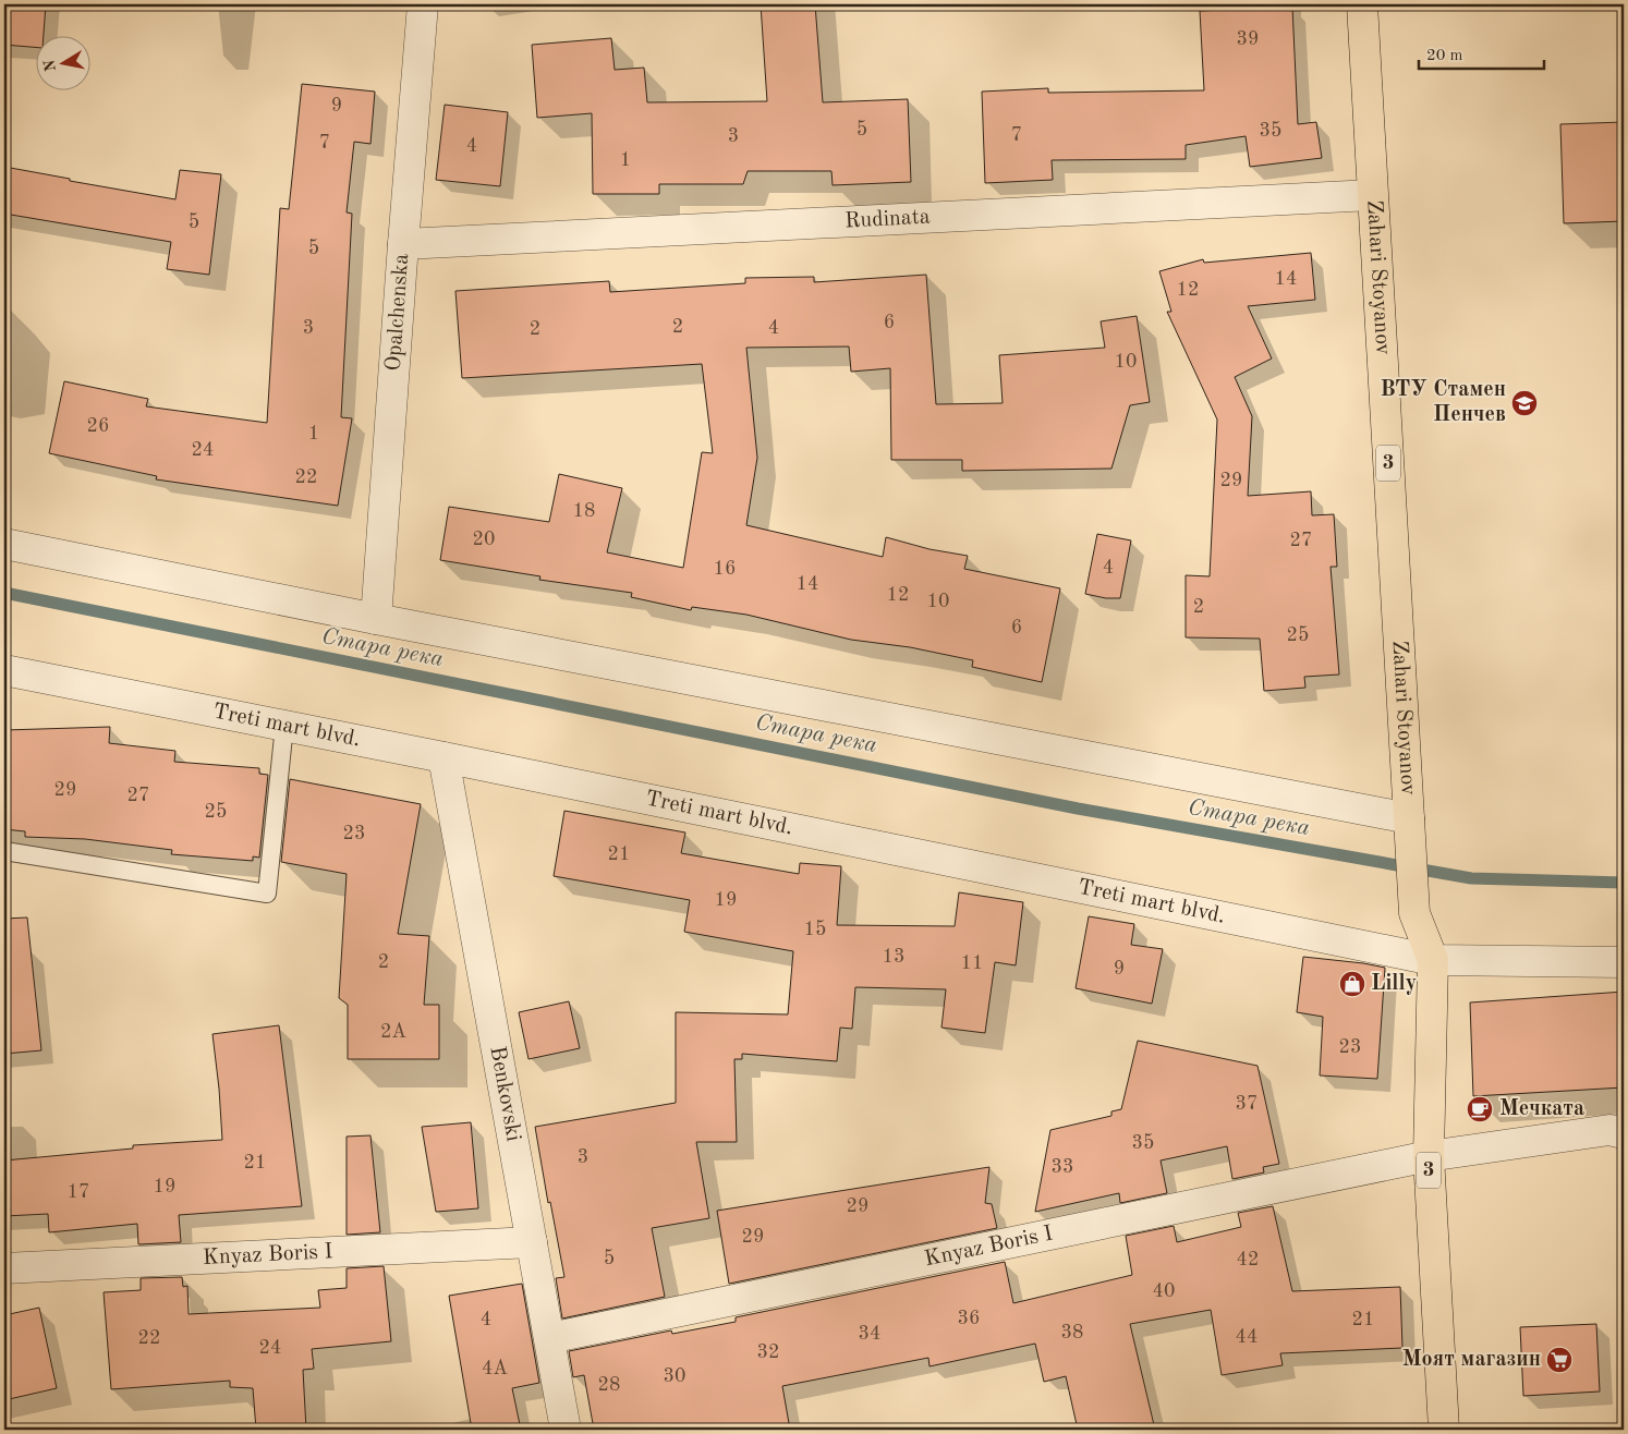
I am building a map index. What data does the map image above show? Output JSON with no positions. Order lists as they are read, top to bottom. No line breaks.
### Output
{"streets":{"main road":["Zahari Stoyanov","3"],"street":["Rudinata","Opalchenska","Treti mart blvd.","Benkovski","Knyaz Boris I"]},"crossings":[["Rudinata","Zahari Stoyanov"],["Rudinata","Opalchenska"],["Zahari Stoyanov","Treti mart blvd."],["Zahari Stoyanov","Knyaz Boris I"],["Treti mart blvd.","Benkovski"],["Benkovski","Knyaz Boris I"]],"water":["Стара река"],"places":{"school or university":["ВТУ Стамен Пенчев"],"shop":["Lilly"],"cafe":["Мечката"],"supermarket":["Моят магазин"]},"house_numbers":["39","9","5","35","7","3","7","4","1","5","5","14","12","6","2","3","4","2","10","26","1","24","22","29","18","20","27","4","16","14","12","10","2","6","25","29","27","25","23","21","19","15","13","2","11","9","2А","23","37","35","3","21","33","19","17","29","29","5","42","40","36","4","21","38","34","44","22","24","32","4А","30","28"],"scale_bar":"20 m","north":"left"}
